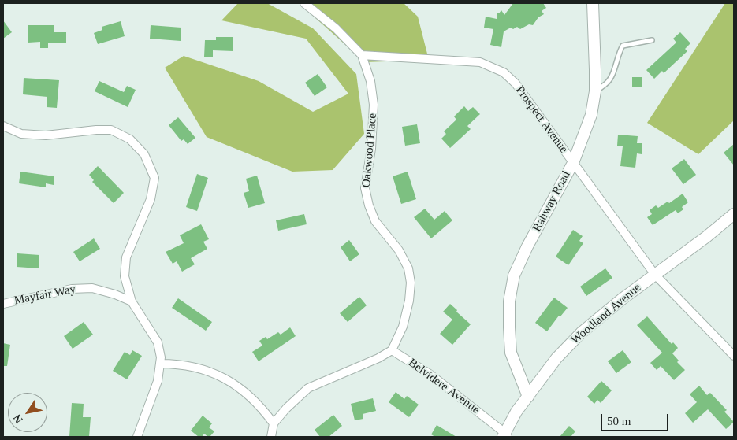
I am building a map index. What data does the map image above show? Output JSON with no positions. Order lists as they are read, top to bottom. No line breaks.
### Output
{"streets":{"street":["Prospect Avenue","Oakwood Place","Rahway Road","Mayfair Way","Woodland Avenue","Belvidere Avenue"]},"crossings":[["Prospect Avenue","Oakwood Place"],["Prospect Avenue","Rahway Road"],["Prospect Avenue","Woodland Avenue"],["Oakwood Place","Belvidere Avenue"],["Rahway Road","Woodland Avenue"],["Woodland Avenue","Belvidere Avenue"]],"scale_bar":"50 m","north":"bottom left"}
